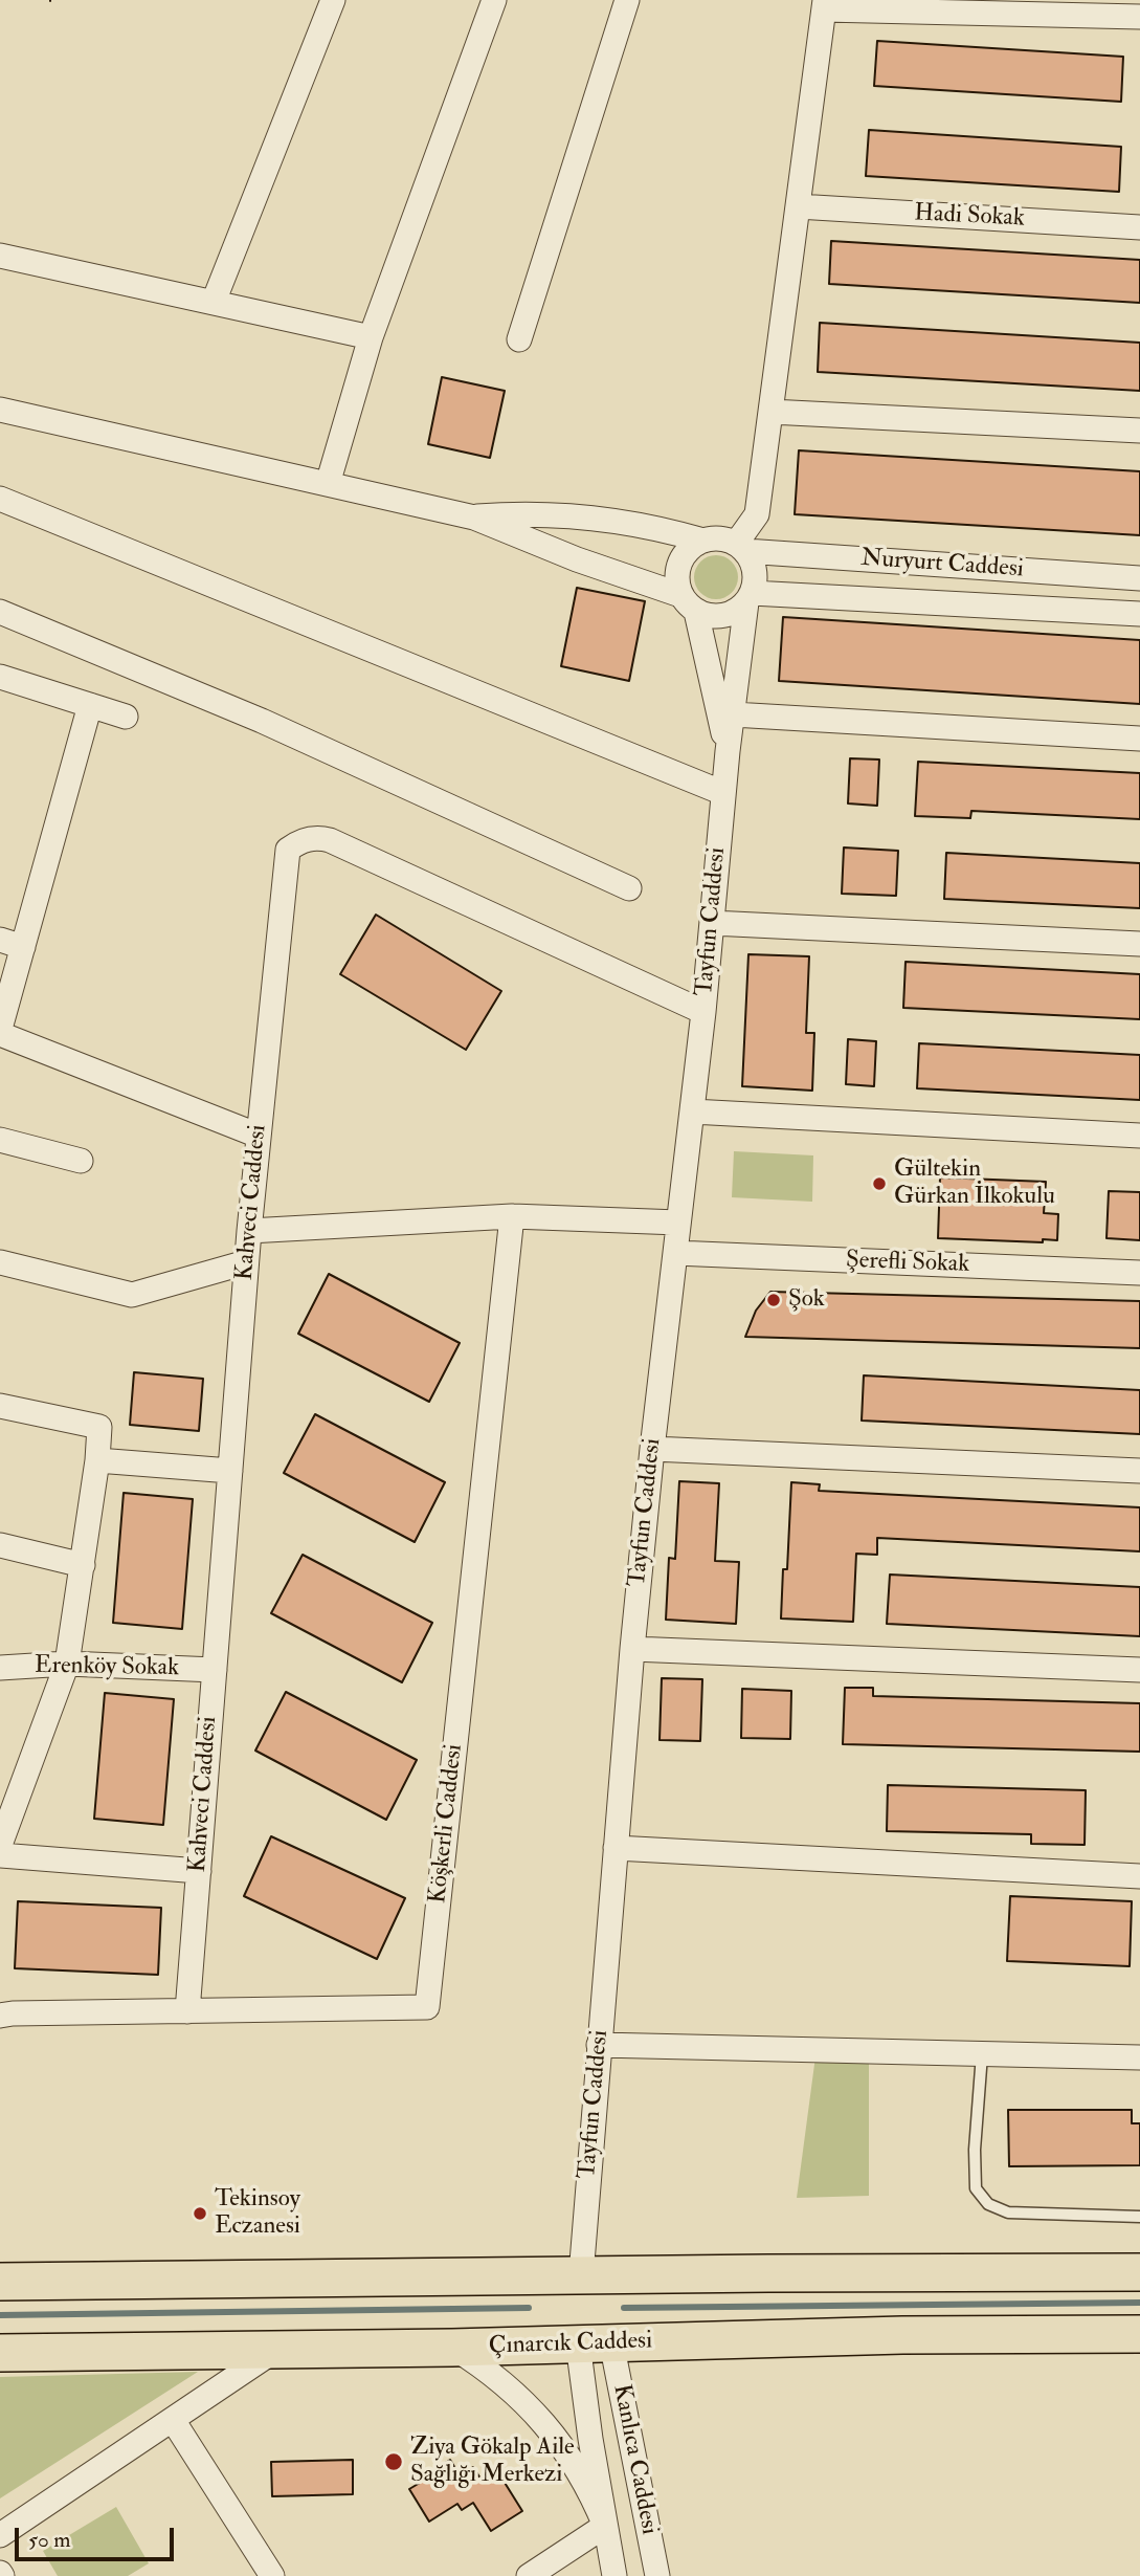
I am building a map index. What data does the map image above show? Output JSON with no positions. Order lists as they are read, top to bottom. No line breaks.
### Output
{"streets":{"main road":["Çınarcık Caddesi"],"street":["Hadi Sokak","Nuryurt Caddesi","Tayfun Caddesi","Kahveci Caddesi","Şerefli Sokak","Erenköy Sokak","Köşkerli Caddesi","Kanlıca Caddesi"]},"crossings":[["Nuryurt Caddesi","Tayfun Caddesi"],["Tayfun Caddesi","Kahveci Caddesi"],["Tayfun Caddesi","Şerefli Sokak"],["Kahveci Caddesi","Erenköy Sokak"],["Kahveci Caddesi","Köşkerli Caddesi"],["Çınarcık Caddesi","Kanlıca Caddesi"]],"places":["Gültekin Gürkan İlkokulu","Şok","Tekinsoy Eczanesi","Ziya Gökalp Aile Sağlığı Merkezi"],"scale_bar":"50 m"}
